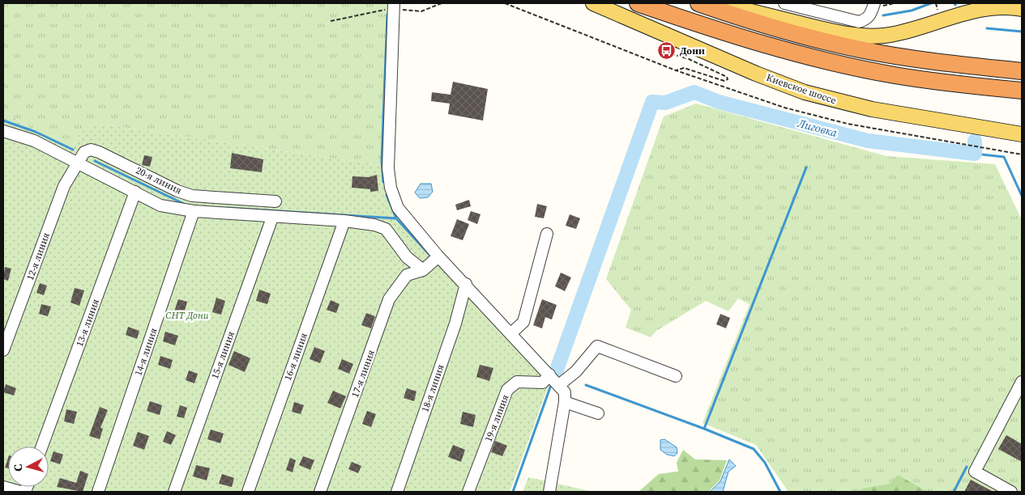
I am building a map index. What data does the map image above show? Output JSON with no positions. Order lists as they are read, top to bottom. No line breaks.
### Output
{"streets":{"main road":["Киевское шоссе"],"street":["20-я линия","12-я линия","13-я линия","14-я линия","15-я линия","16-я линия","17-я линия","18-я линия","19-я линия"]},"crossings":[["20-я линия","12-я линия"]],"water":["Лиговка"],"parks":["СНТ Дони"],"places":{"bus stop":["Дони"]},"north":"left"}
